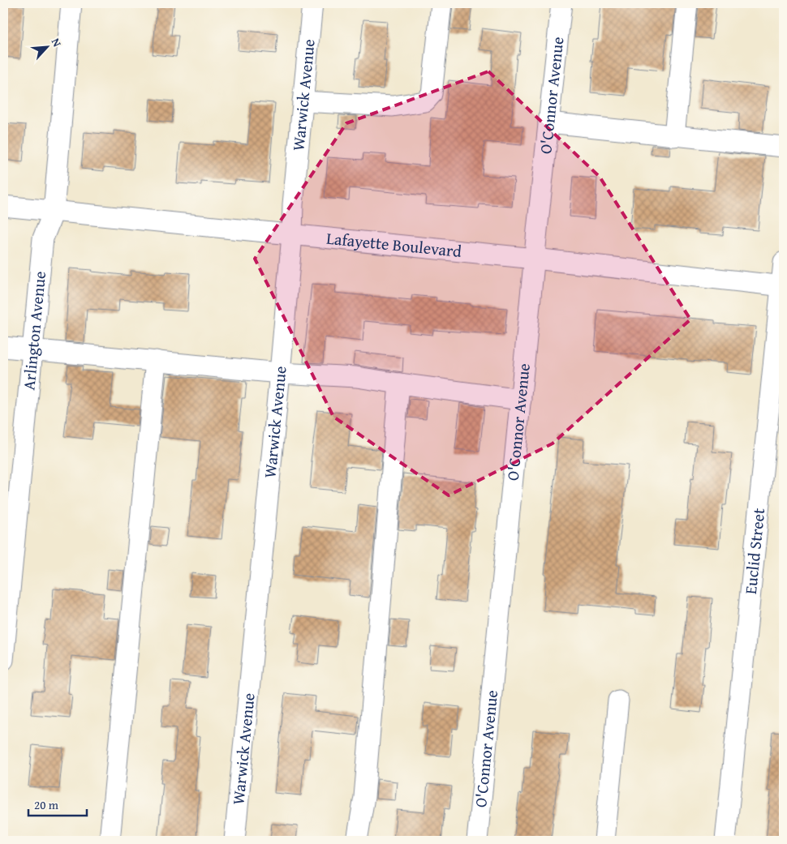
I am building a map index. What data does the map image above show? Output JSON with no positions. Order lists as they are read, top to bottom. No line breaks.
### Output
{"streets":{"street":["Warwick Avenue","O'Connor Avenue","Lafayette Boulevard","Arlington Avenue","Euclid Street"]},"crossings":[["Warwick Avenue","Lafayette Boulevard"],["O'Connor Avenue","Lafayette Boulevard"],["Lafayette Boulevard","Arlington Avenue"],["Lafayette Boulevard","Euclid Street"]],"scale_bar":"20 m","north":"top right"}
